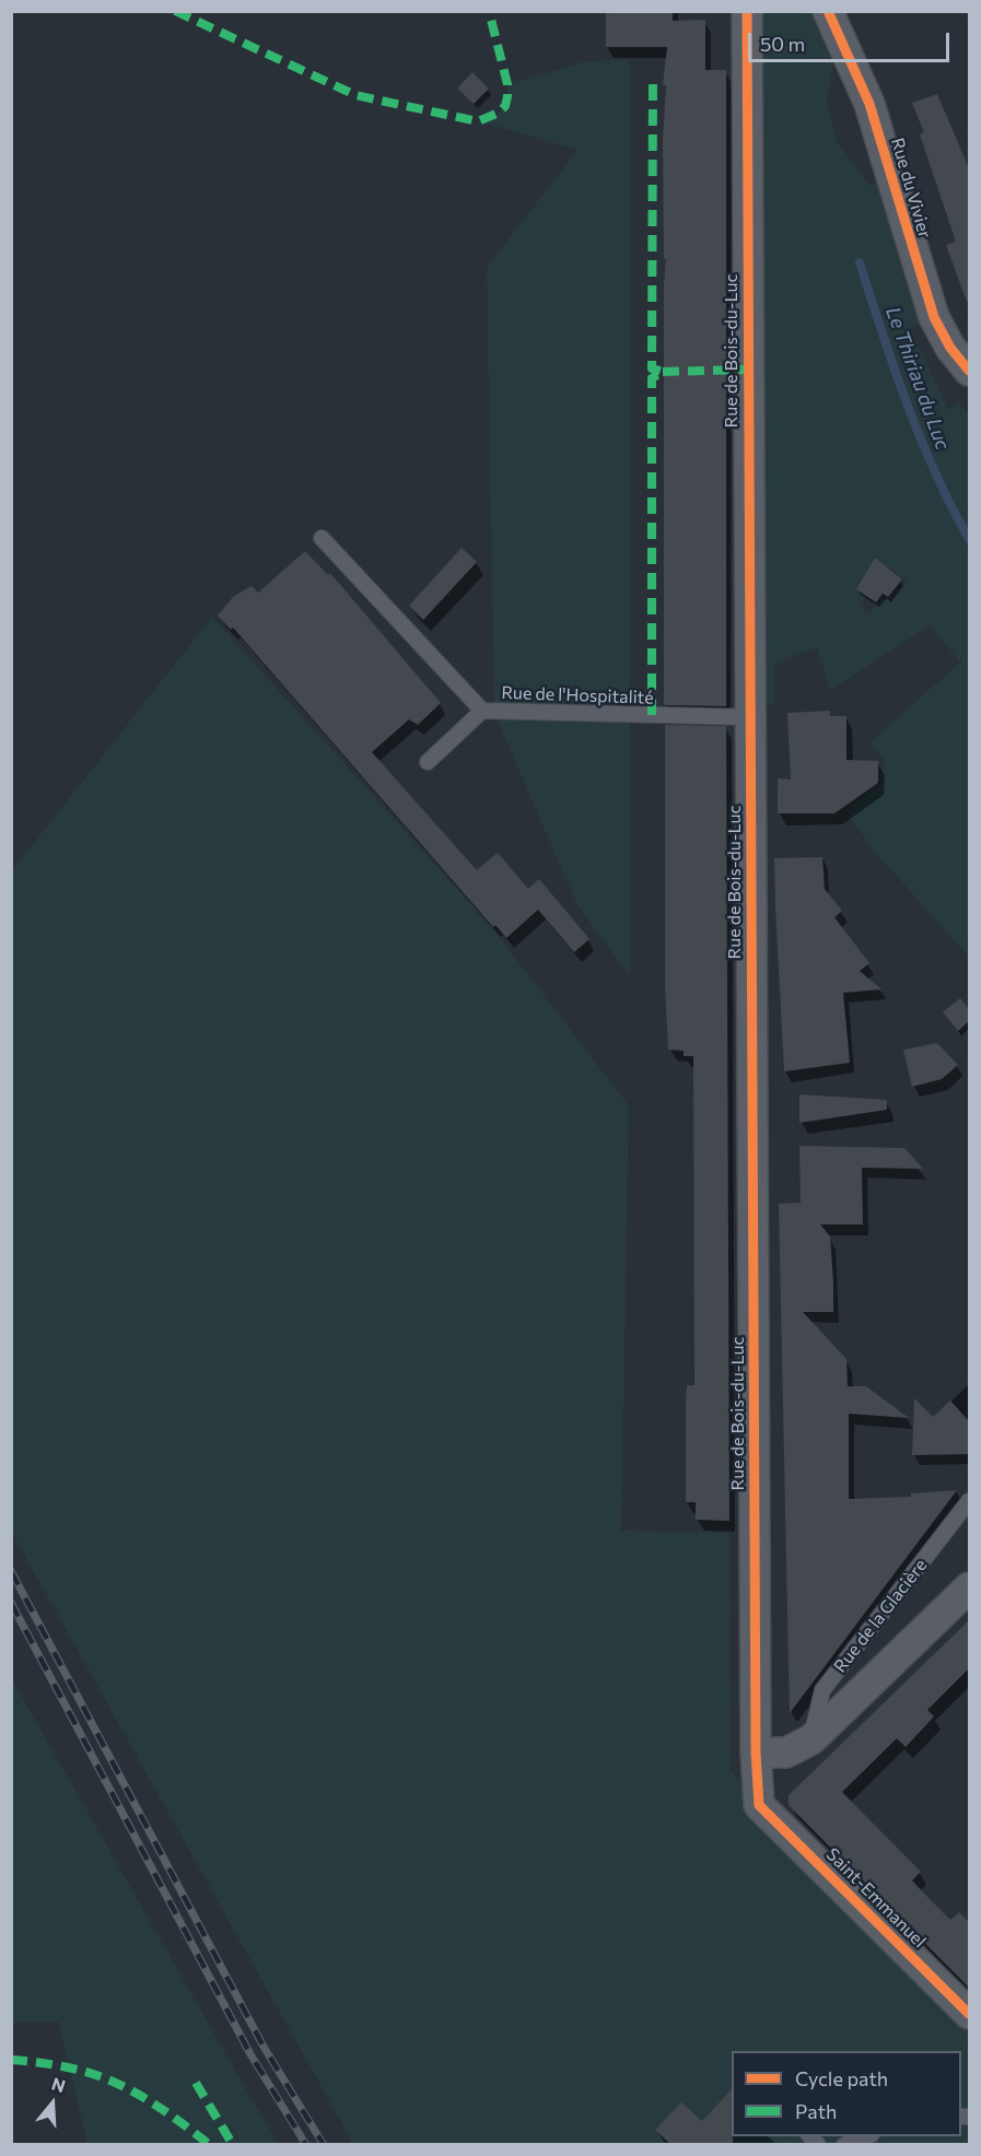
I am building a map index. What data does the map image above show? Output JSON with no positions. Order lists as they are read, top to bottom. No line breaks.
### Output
{"streets":{"street":["Rue du Vivier","Rue de Bois-du-Luc","Rue de la Glacière","Saint-Emmanuel"],"lane":["Rue de l'Hospitalité"]},"crossings":[["Rue de Bois-du-Luc","Rue de l'Hospitalité"],["Rue de Bois-du-Luc","Rue de la Glacière"],["Rue de Bois-du-Luc","Saint-Emmanuel"]],"water":["Le Thiriau du Luc"],"legend":["Cycle path","Path"],"scale_bar":"50 m","north":"top"}
